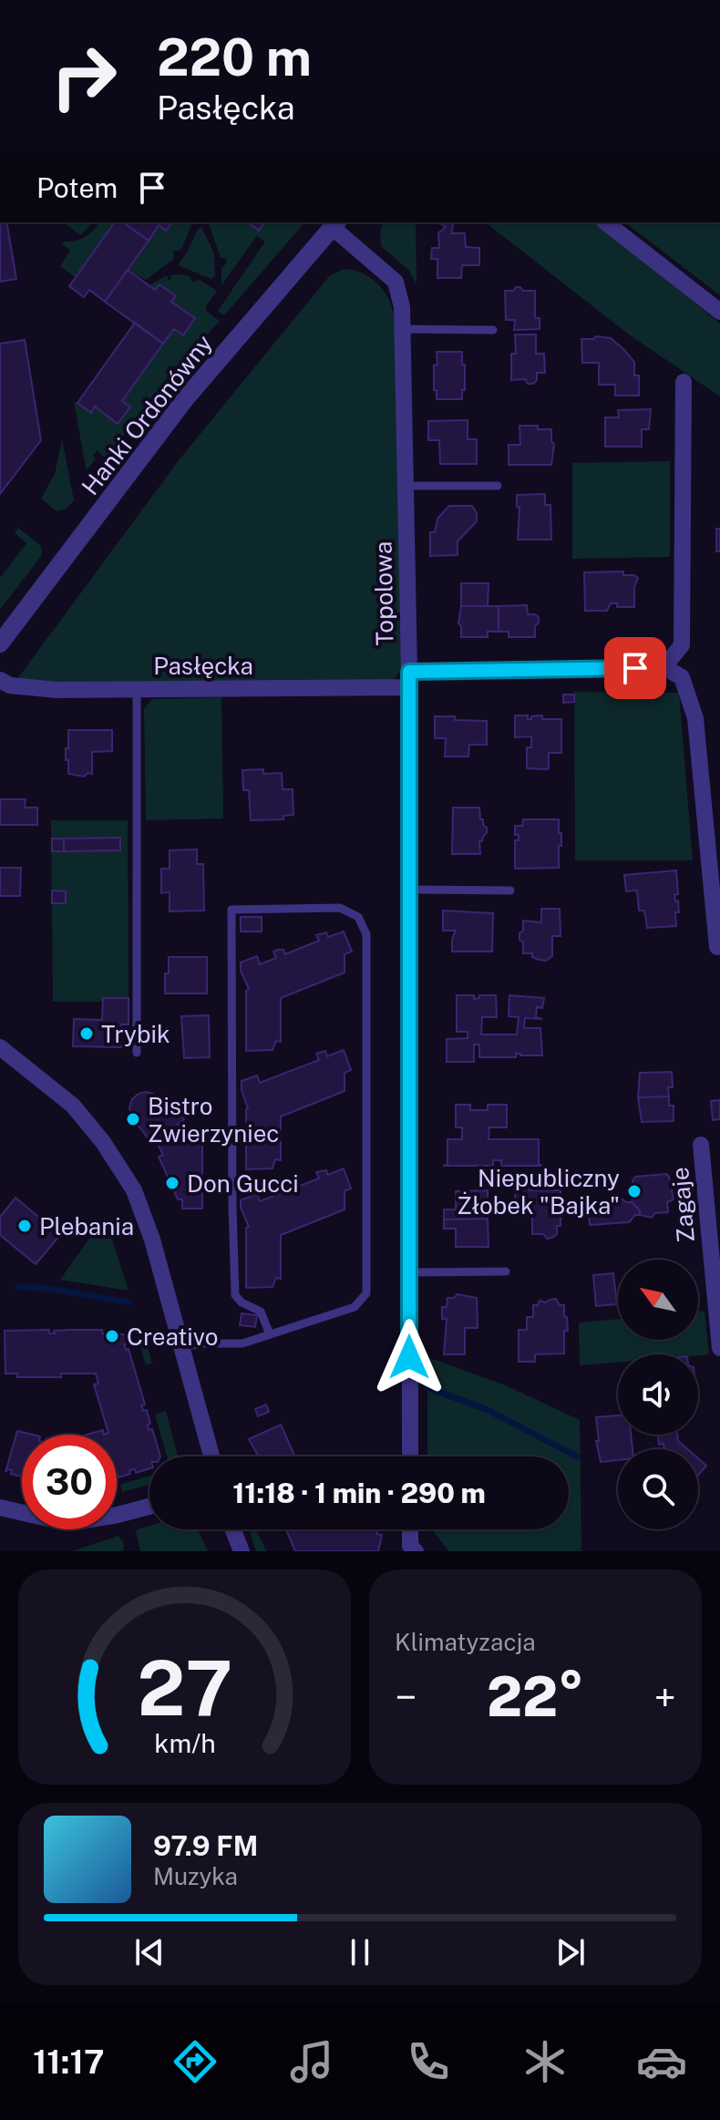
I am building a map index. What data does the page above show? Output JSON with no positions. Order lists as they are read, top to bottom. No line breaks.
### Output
{"streets":{"street":["Hanki Ordonówny","Topolowa","Pasłęcka","Zagaje"]},"crossings":[["Hanki Ordonówny","Topolowa"],["Topolowa","Pasłęcka"]],"places":["Trybik","Bistro Zwierzyniec","Don Gucci","Niepubliczny Żłobek \"Bajka\"","Plebania","Creativo"],"north":"top left","page":{"turn":["220 m","Pasłęcka"],"then":"Potem","limit":"30","trip":"11:18 · 1 min · 290 m","tile":"Klimatyzacja","heat":["−","22°","+"],"song":["97.9 FM","Muzyka"],"tabs":"11:17","gauge":["27","km/h"]}}
